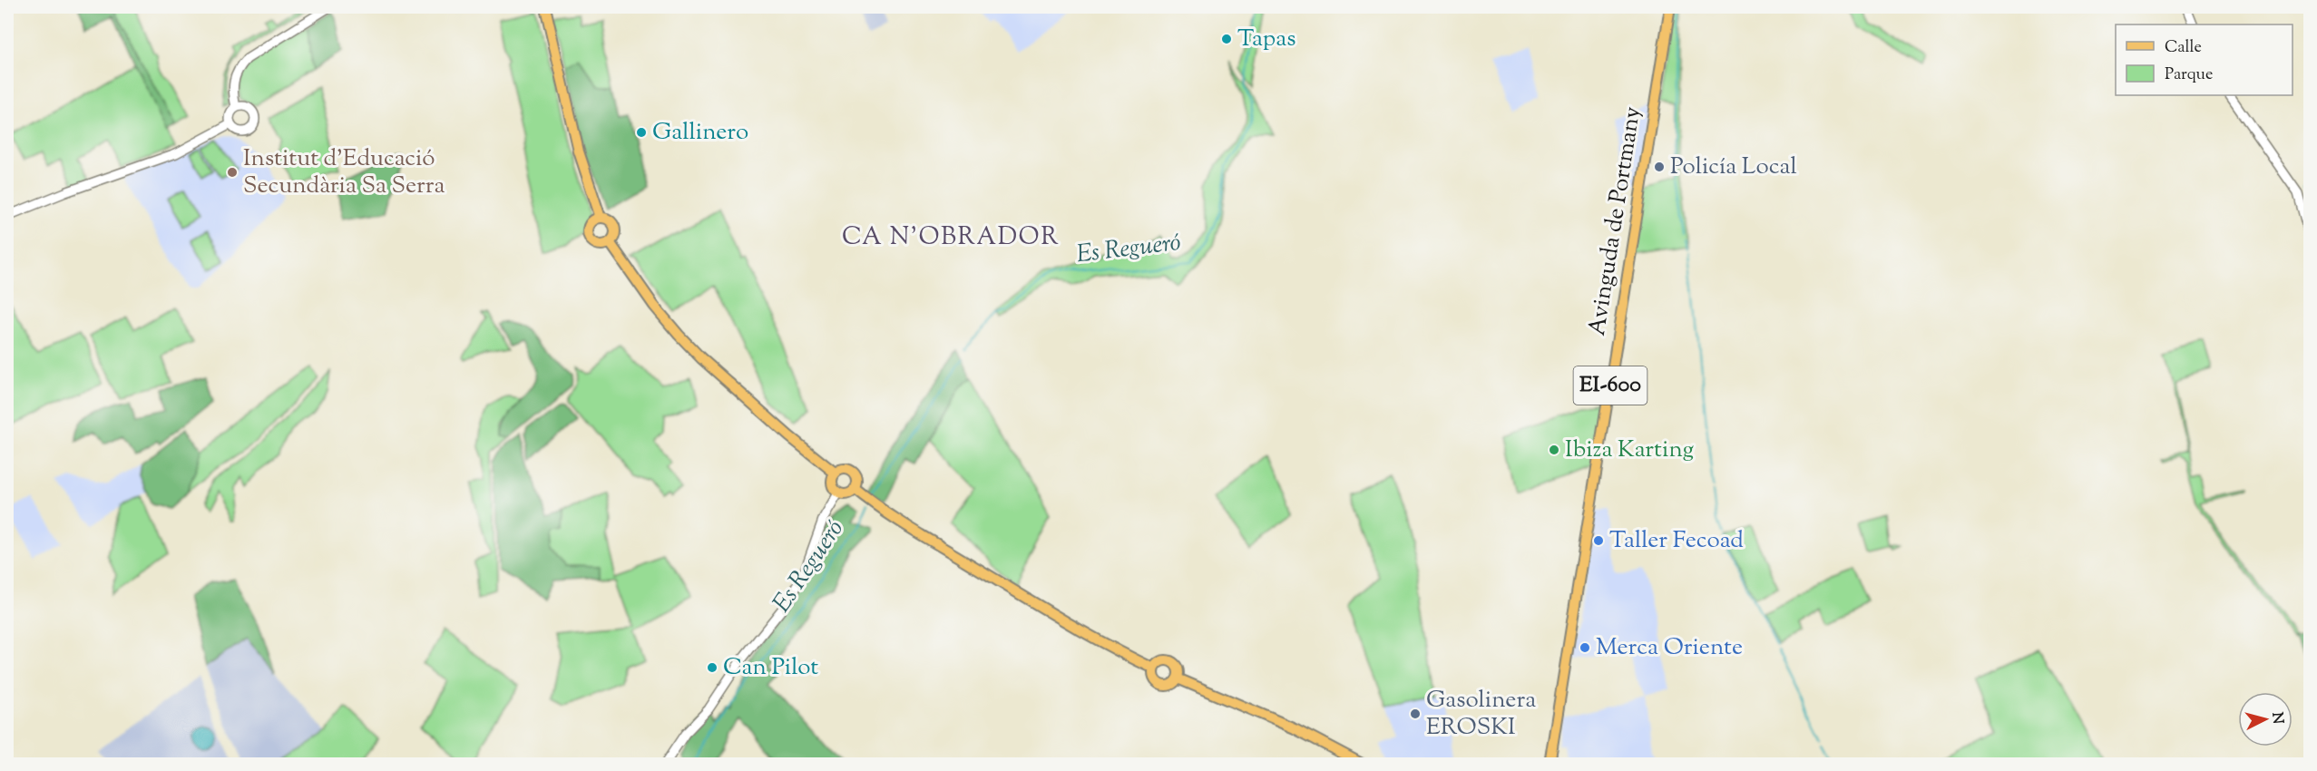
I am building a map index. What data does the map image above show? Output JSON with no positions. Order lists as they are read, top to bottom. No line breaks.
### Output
{"streets":{"main road":["Avinguda de Portmany","EI-600"]},"districts":["CA N'OBRADOR"],"water":["Es Regueró"],"places":["Tapas","Gallinero","Policía Local","Institut d'Educació Secundària Sa Serra","Ibiza Karting","Taller Fecoad","Merca Oriente","Can Pilot","Gasolinera EROSKI"],"legend":["Calle","Parque"],"north":"right"}
